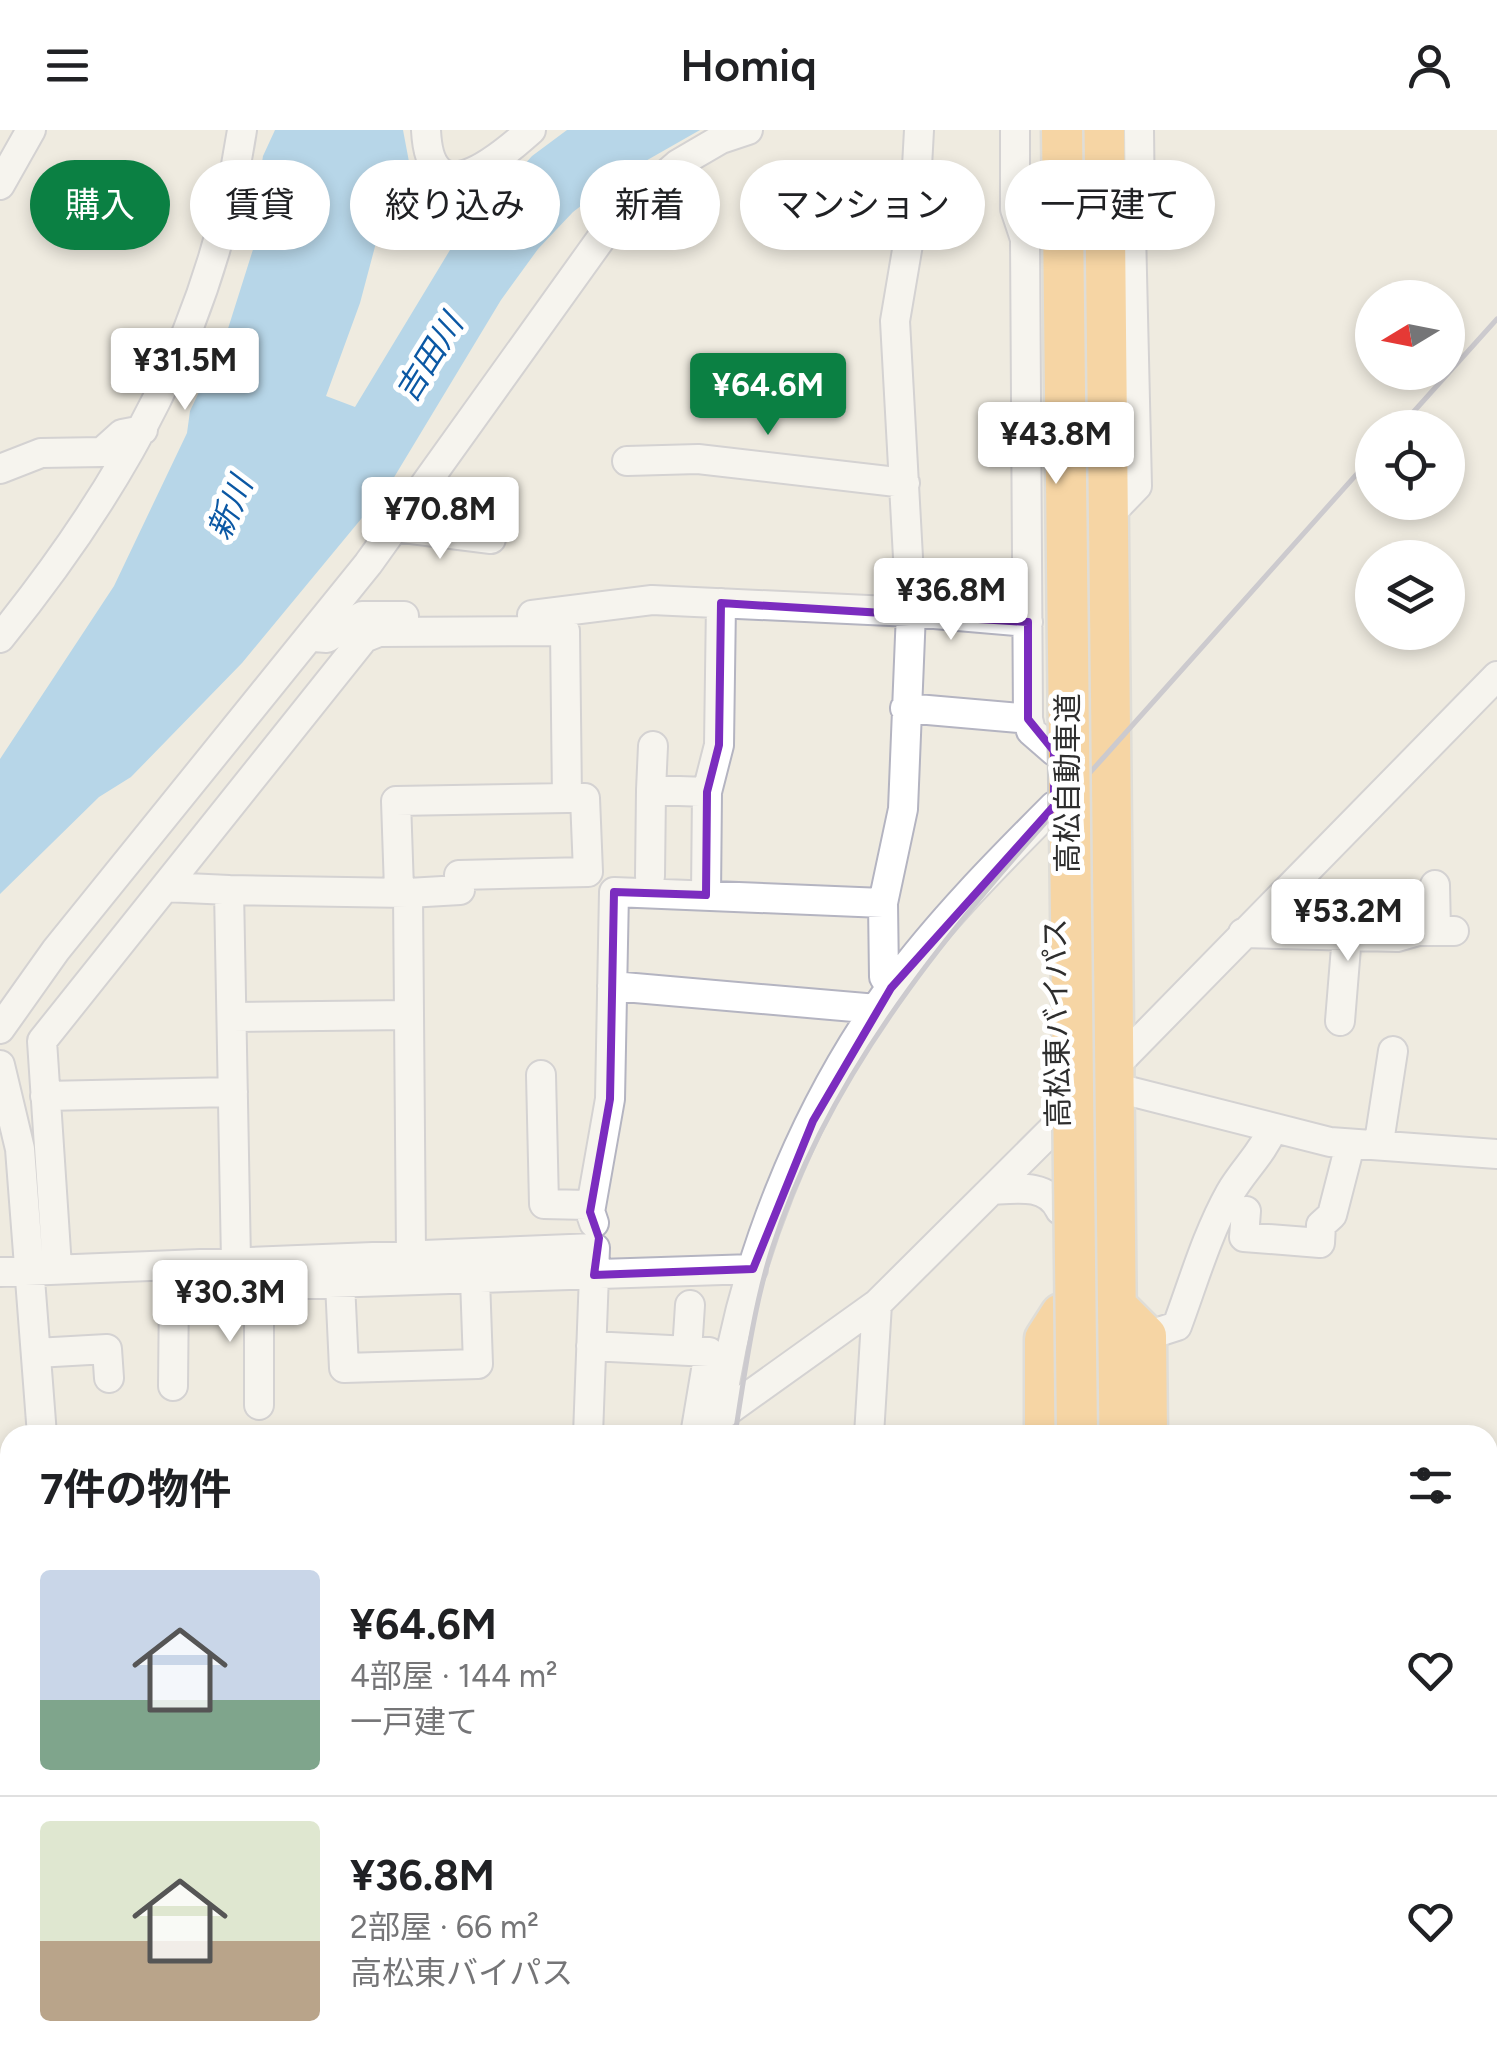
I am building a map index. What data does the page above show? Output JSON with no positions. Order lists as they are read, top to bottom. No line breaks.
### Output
{"streets":{"highway":["高松自動車道","高松東バイパス"]},"water":["吉田川","新川"],"north":"left","page":{"header":"Homiq","chip":["購入","賃貸","絞り込み","新着","マンション","一戸建て"],"price":["¥31.5M","¥64.6M","¥43.8M","¥70.8M","¥36.8M","¥53.2M","¥30.3M"],"heading":"7件の物件","list":[{"name":"¥64.6M","note":"4部屋 · 144 m² · 一戸建て"},{"name":"¥36.8M","note":"2部屋 · 66 m² · 高松東バイパス"}]}}
